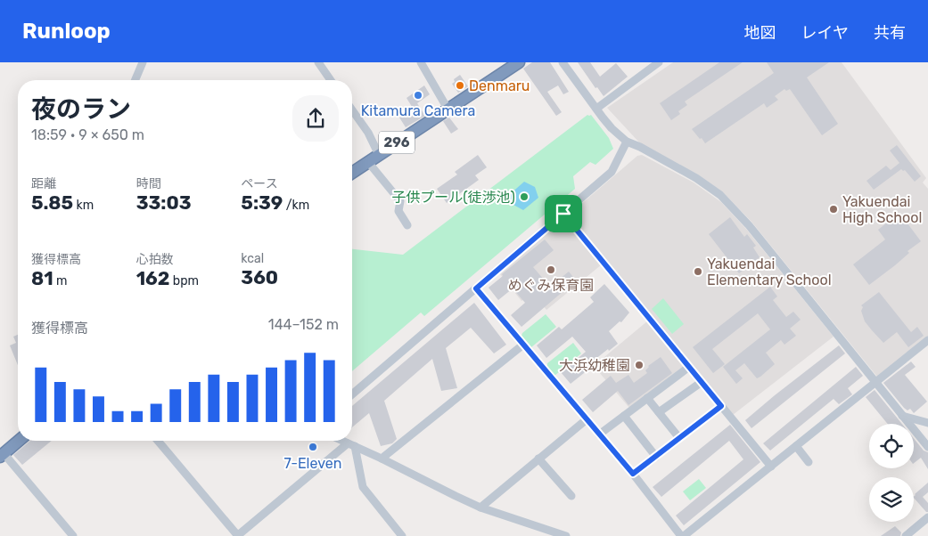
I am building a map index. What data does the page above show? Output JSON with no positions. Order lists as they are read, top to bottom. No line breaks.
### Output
{"streets":{"highway":["296"]},"places":["Denmaru","Kitamura Camera","子供プール(徒渉池)","Yakuendai High School","めぐみ保育園","Yakuendai Elementary School","大浜幼稚園","7-Eleven"],"page":{"header":"Runloop","nav":["地図","レイヤ","共有"],"heading":["夜のラン","18:59 · 9 × 650 m"],"stats":[["距離","5.85 km"],["時間","33:03"],["ペース","5:39 /km"],["獲得標高","81 m"],["心拍数","162 bpm"],["kcal","360"]],"chart":["獲得標高","144–152 m"]}}
